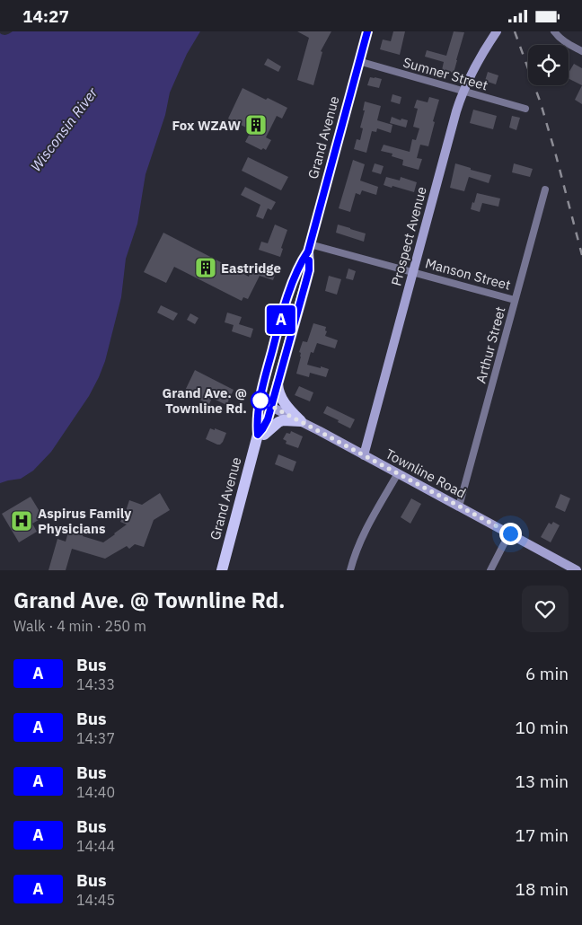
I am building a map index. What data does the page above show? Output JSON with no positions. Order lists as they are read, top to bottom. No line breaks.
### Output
{"streets":{"main road":["Grand Avenue"],"street":["Sumner Street","Prospect Avenue","Manson Street","Arthur Street","Townline Road"]},"crossings":[["Sumner Street","Grand Avenue"],["Sumner Street","Prospect Avenue"],["Grand Avenue","Manson Street"],["Grand Avenue","Townline Road"],["Prospect Avenue","Manson Street"],["Prospect Avenue","Townline Road"],["Manson Street","Arthur Street"],["Arthur Street","Townline Road"]],"water":["Wisconsin River"],"places":{"building":["Fox WZAW","Eastridge"],"other":["Grand Ave. @ Townline Rd."],"hospital":["Aspirus Family Physicians"]},"lines":["bus line A"],"page":{"status":"14:27","on_map":"A","heading":["Grand Ave. @ Townline Rd.","Walk · 4 min · 250 m"],"list":[{"mark":"A","name":"Bus","note":"14:33","value":"6 min"},{"mark":"A","name":"Bus","note":"14:37","value":"10 min"},{"mark":"A","name":"Bus","note":"14:40","value":"13 min"},{"mark":"A","name":"Bus","note":"14:44","value":"17 min"},{"mark":"A","name":"Bus","note":"14:45","value":"18 min"}]}}
